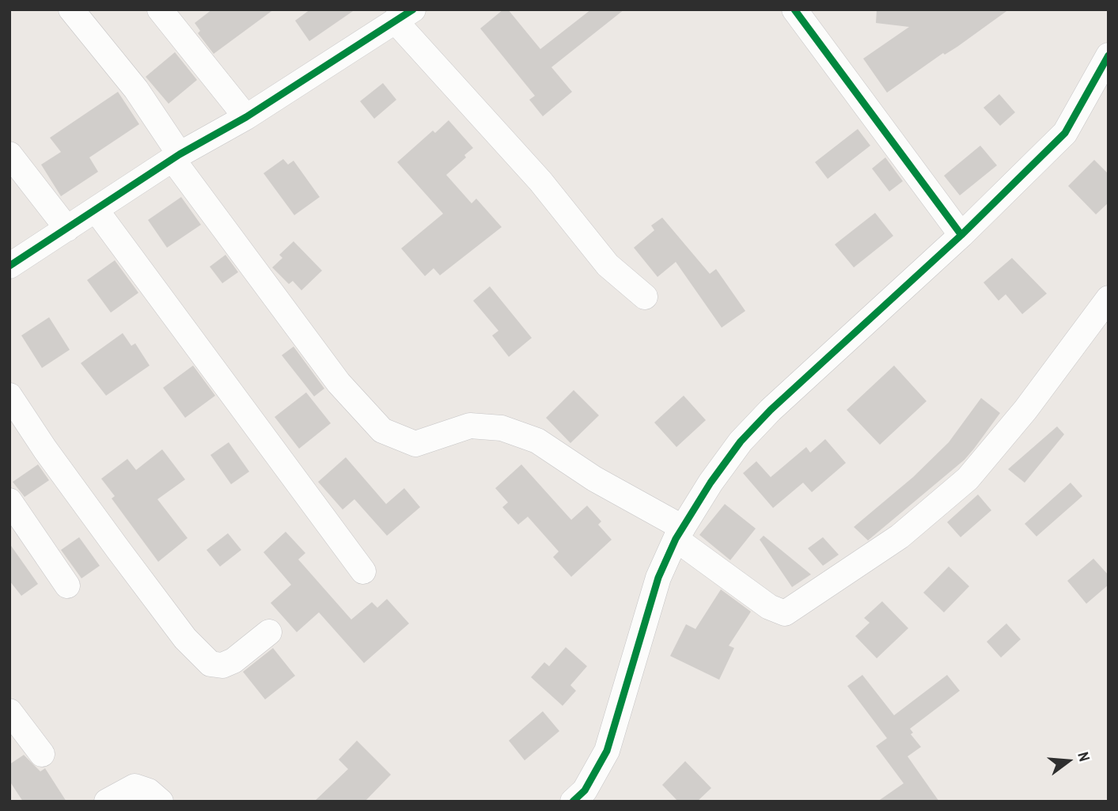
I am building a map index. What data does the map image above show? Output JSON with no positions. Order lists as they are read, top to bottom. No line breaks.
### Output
{"north":"right"}
